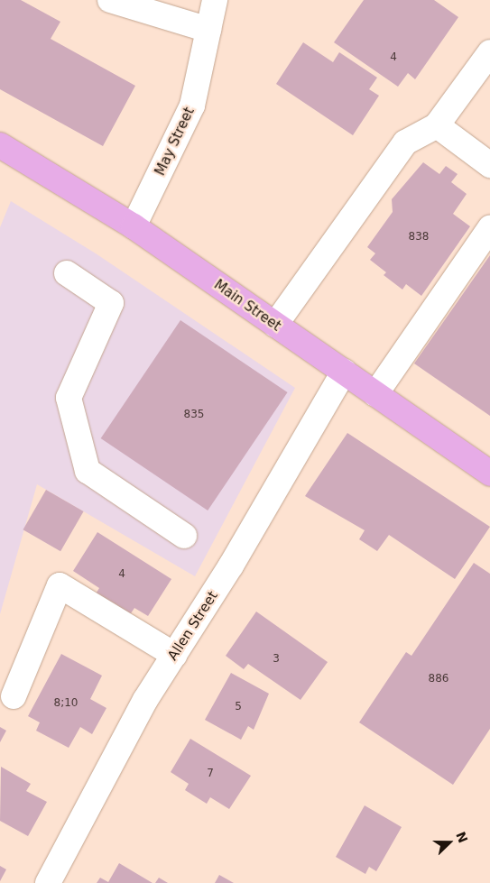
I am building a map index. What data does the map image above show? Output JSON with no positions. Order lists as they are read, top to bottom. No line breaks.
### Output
{"streets":{"main road":["Main Street"],"street":["May Street","Allen Street"]},"crossings":[["May Street","Main Street"],["Main Street","Allen Street"]],"house_numbers":["4","838","835","4","3","886","8;10","5","7"],"north":"right"}
